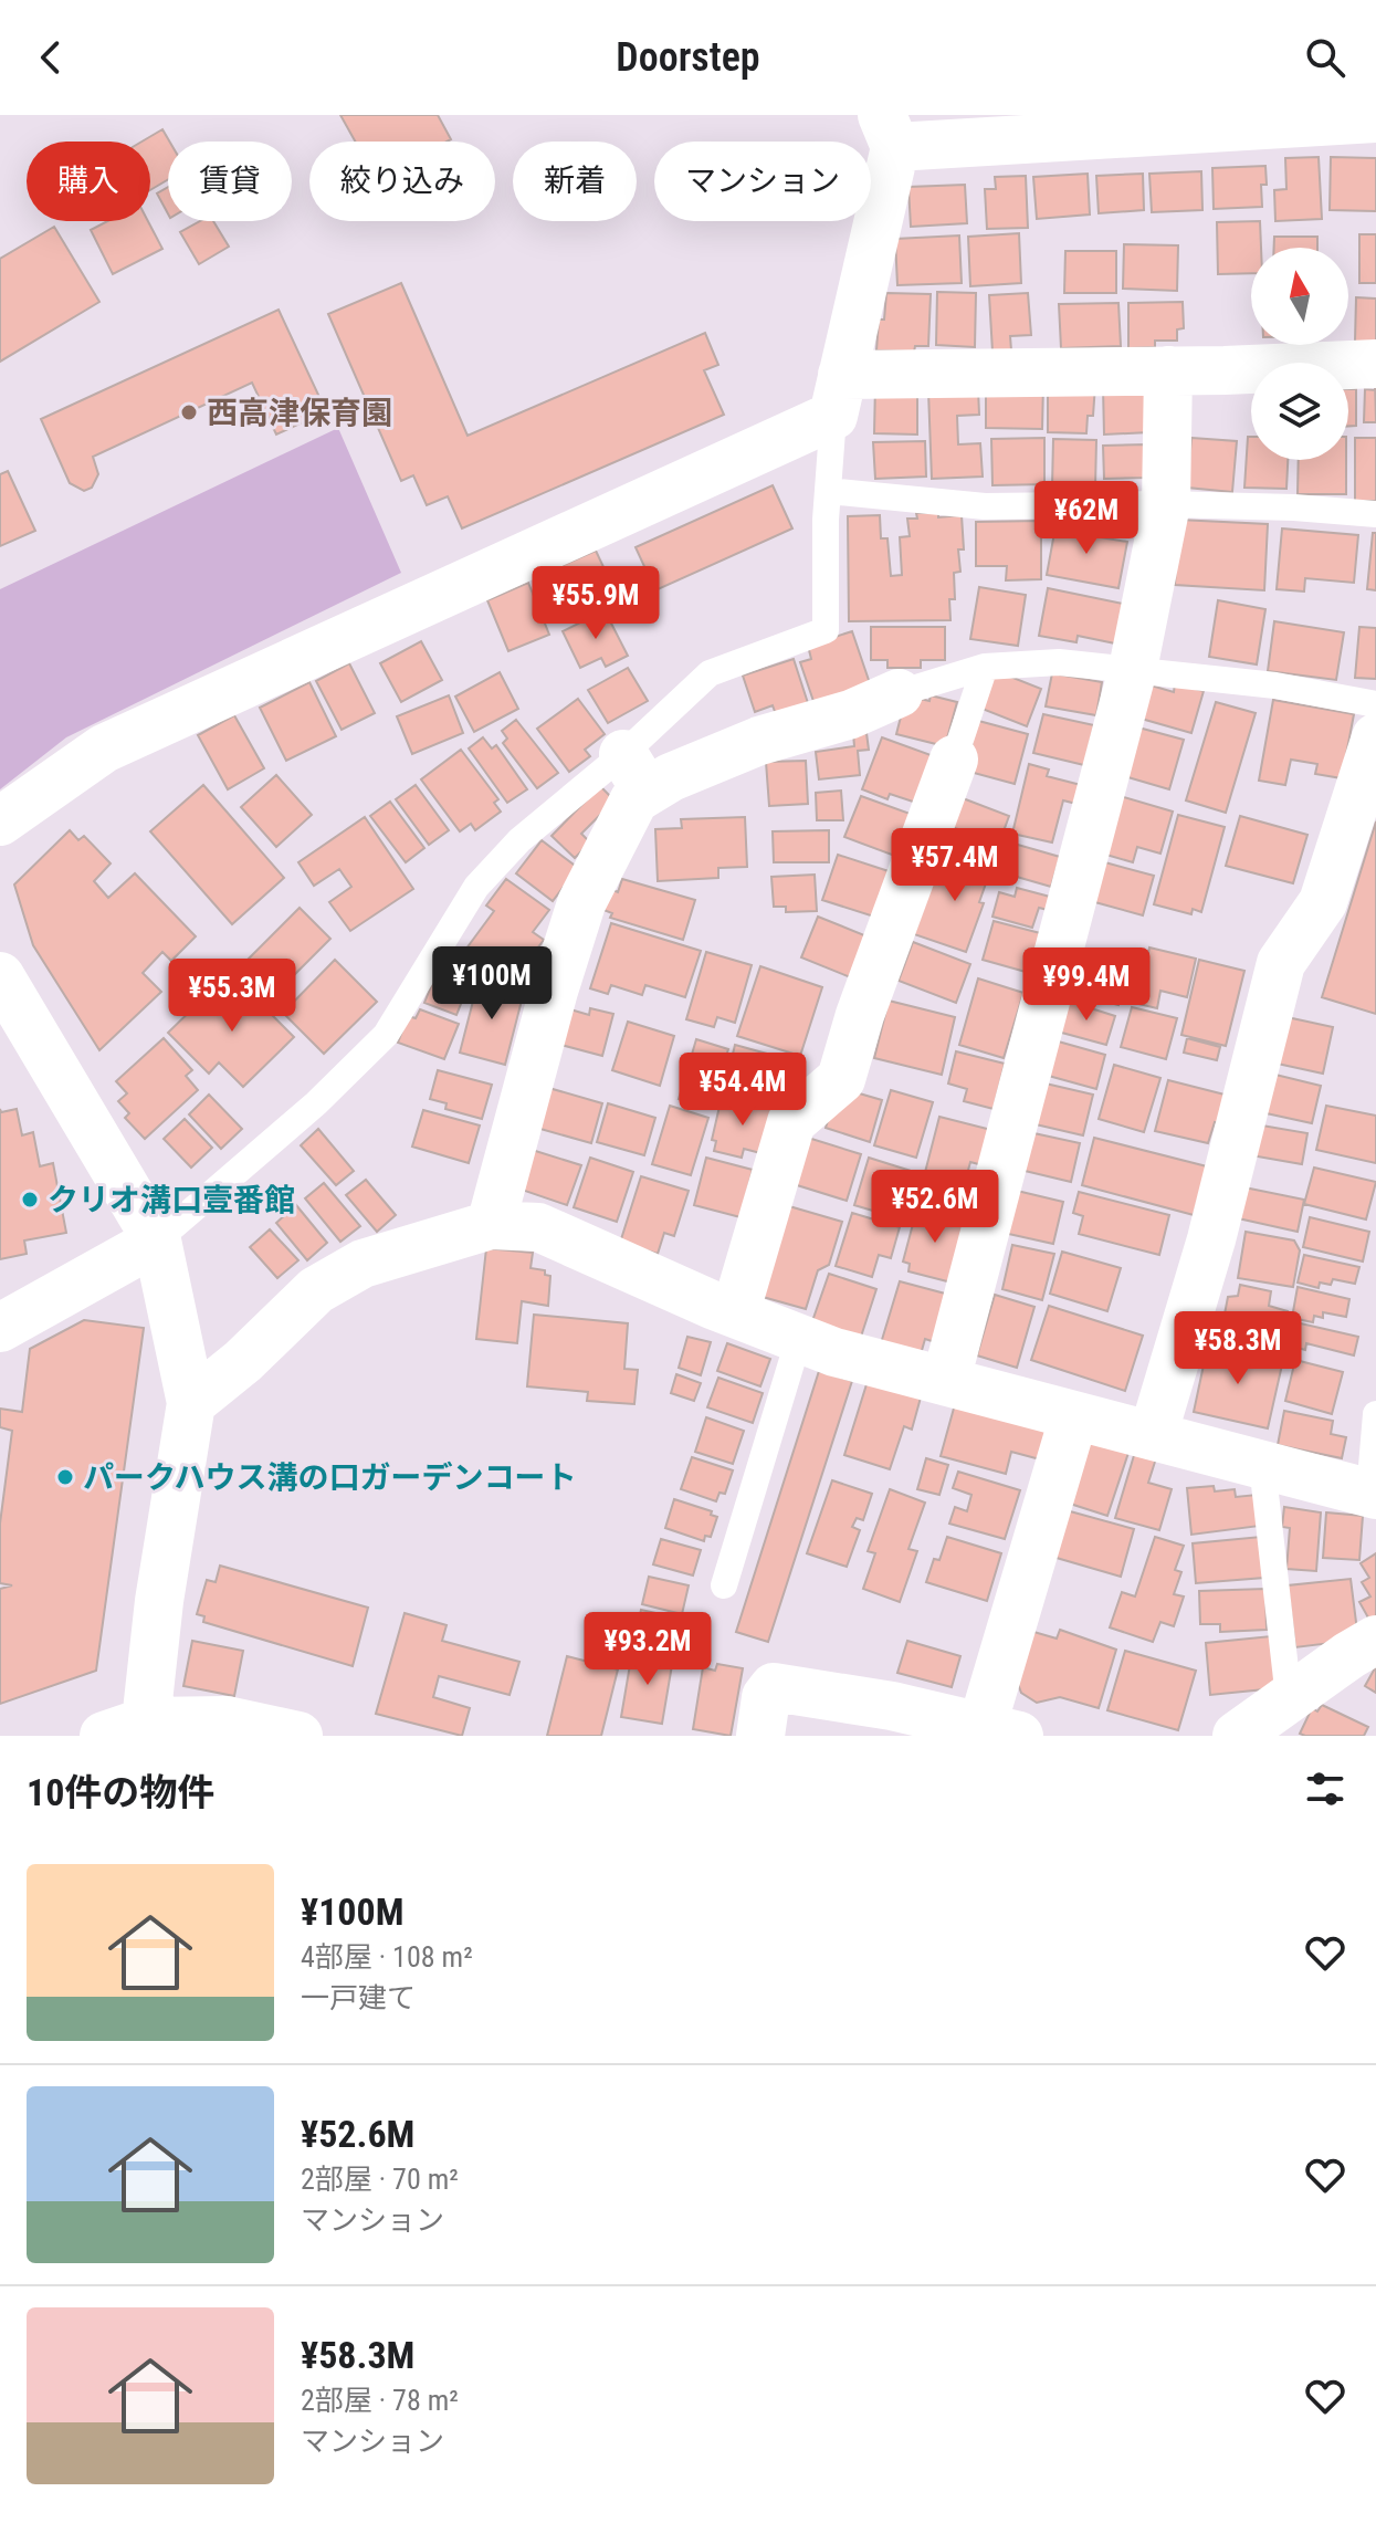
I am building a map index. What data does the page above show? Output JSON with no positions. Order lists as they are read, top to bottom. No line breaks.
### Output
{"places":["西高津保育園","クリオ溝口壹番館","パークハウス溝の口ガーデンコート"],"north":"top","page":{"header":"Doorstep","chip":["購入","賃貸","絞り込み","新着","マンション"],"price":["¥62M","¥55.9M","¥57.4M","¥100M","¥99.4M","¥55.3M","¥54.4M","¥52.6M","¥58.3M","¥93.2M"],"heading":"10件の物件","list":[{"name":"¥100M","note":"4部屋 · 108 m² · 一戸建て"},{"name":"¥52.6M","note":"2部屋 · 70 m² · マンション"},{"name":"¥58.3M","note":"2部屋 · 78 m² · マンション"}]}}
